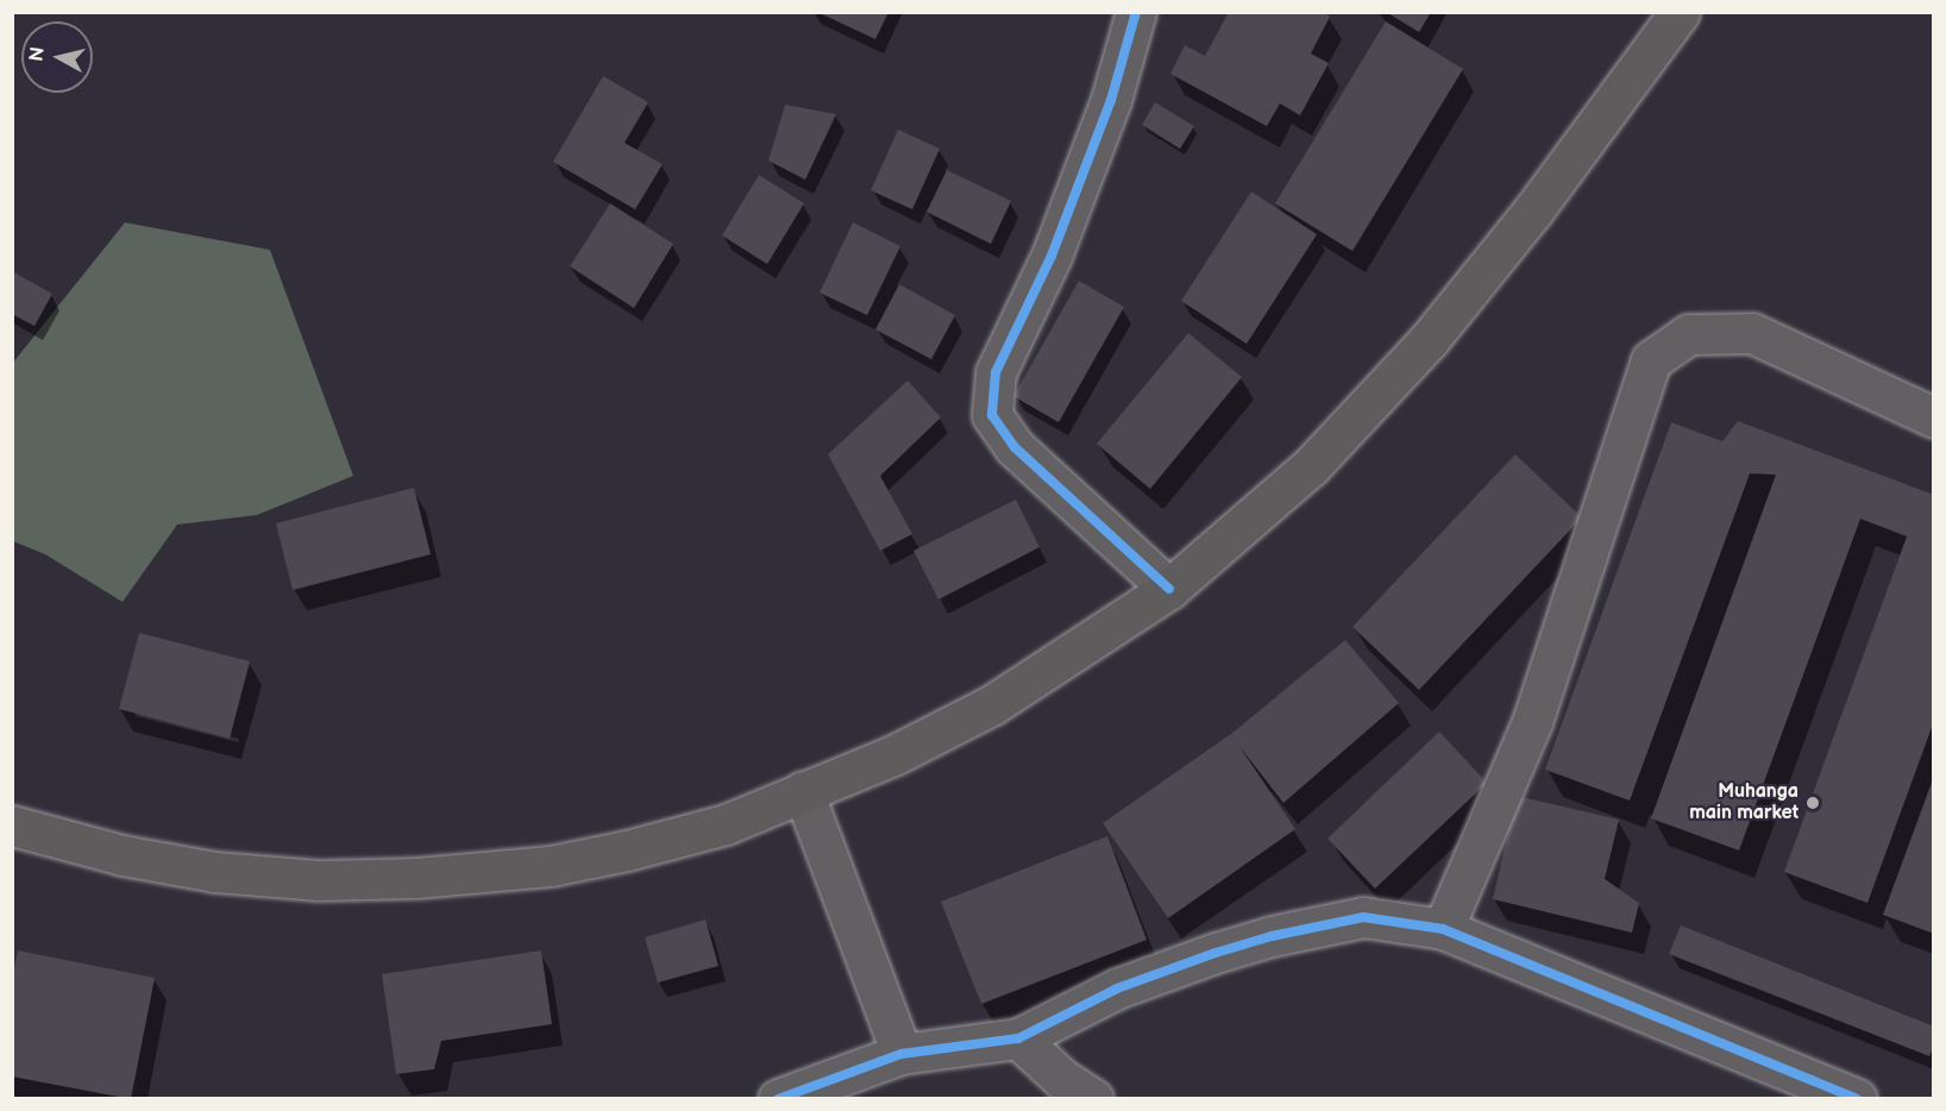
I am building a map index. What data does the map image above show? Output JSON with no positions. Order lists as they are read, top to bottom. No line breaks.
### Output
{"places":["Muhanga main market"],"north":"left"}
